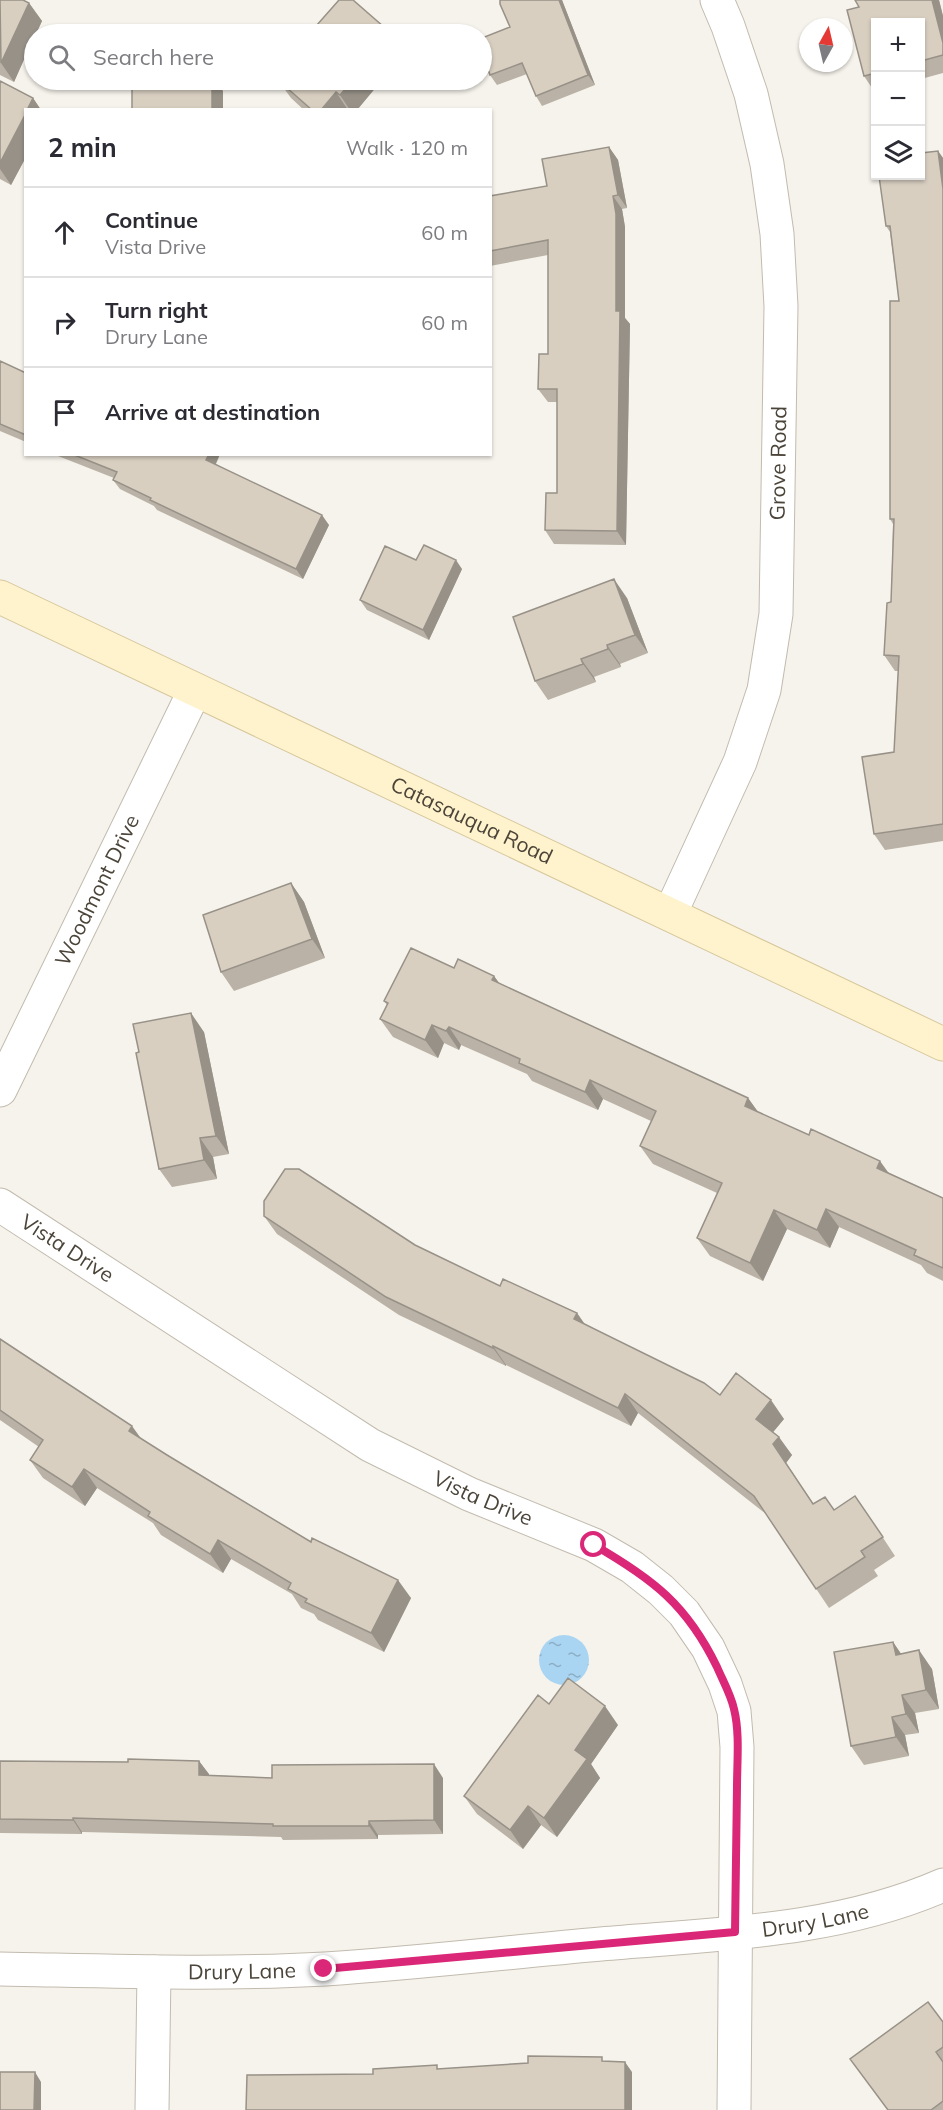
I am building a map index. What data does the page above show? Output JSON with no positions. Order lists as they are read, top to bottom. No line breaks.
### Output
{"streets":{"street":["Grove Road","Catasauqua Road","Woodmont Drive","Vista Drive","Drury Lane"]},"crossings":[["Grove Road","Catasauqua Road"],["Catasauqua Road","Woodmont Drive"],["Vista Drive","Drury Lane"]],"north":"top","page":{"map_buttons":["+","−"],"search":"Search here","heading":["2 min","Walk · 120 m"],"list":[["Continue","Vista Drive","60 m"],["Turn right","Drury Lane","60 m"],"Arrive at destination"]}}
